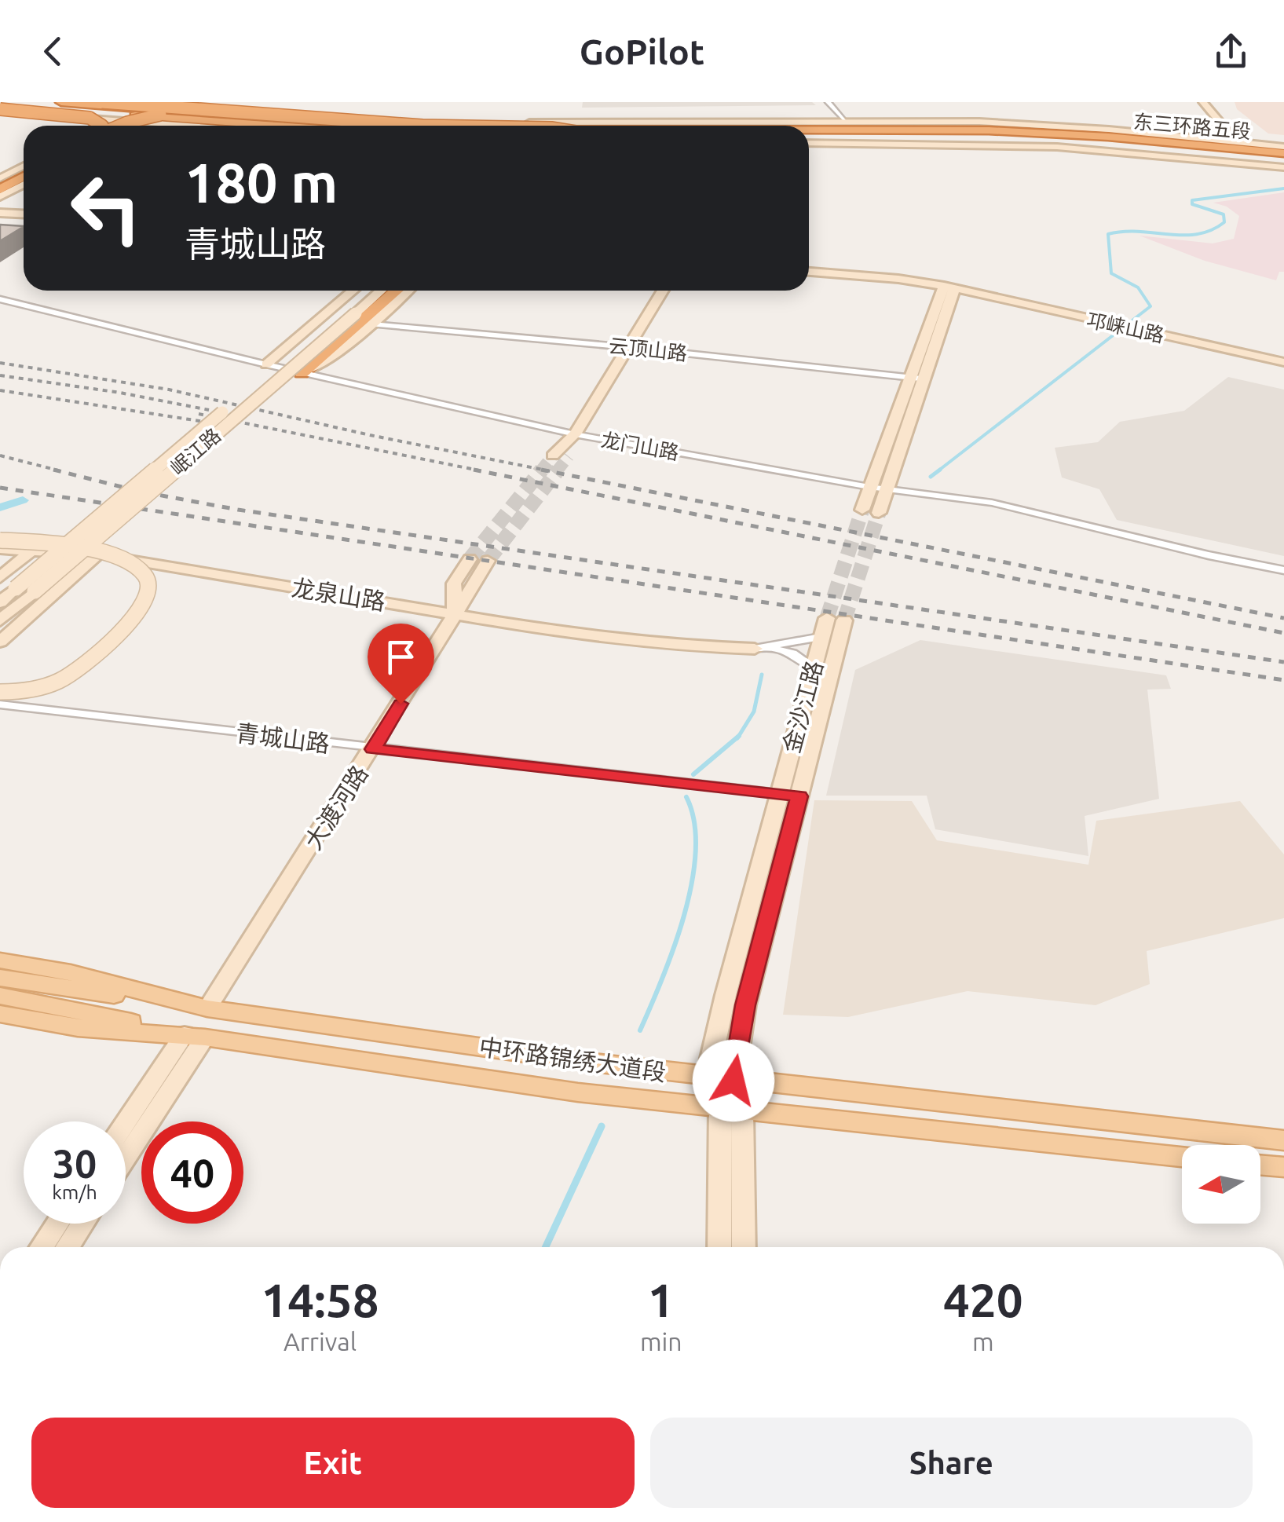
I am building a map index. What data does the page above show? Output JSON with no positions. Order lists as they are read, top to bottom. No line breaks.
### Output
{"streets":{"highway":["东三环路五段"],"main road":["中环路锦绣大道段"],"street":["邛崃山路","云顶山路","龙门山路","岷江路","龙泉山路","金沙江路","青城山路","大渡河路"]},"crossings":[["龙泉山路","金沙江路"],["龙泉山路","大渡河路"],["金沙江路","青城山路"],["金沙江路","中环路锦绣大道段"],["青城山路","大渡河路"],["大渡河路","中环路锦绣大道段"]],"north":"left","page":{"header":"GoPilot","turn":["180 m","青城山路"],"speed":"30 km/h","limit":"40","eta":["14:58","Arrival","1","min","420","m"],"buttons":["Exit","Share"]}}
